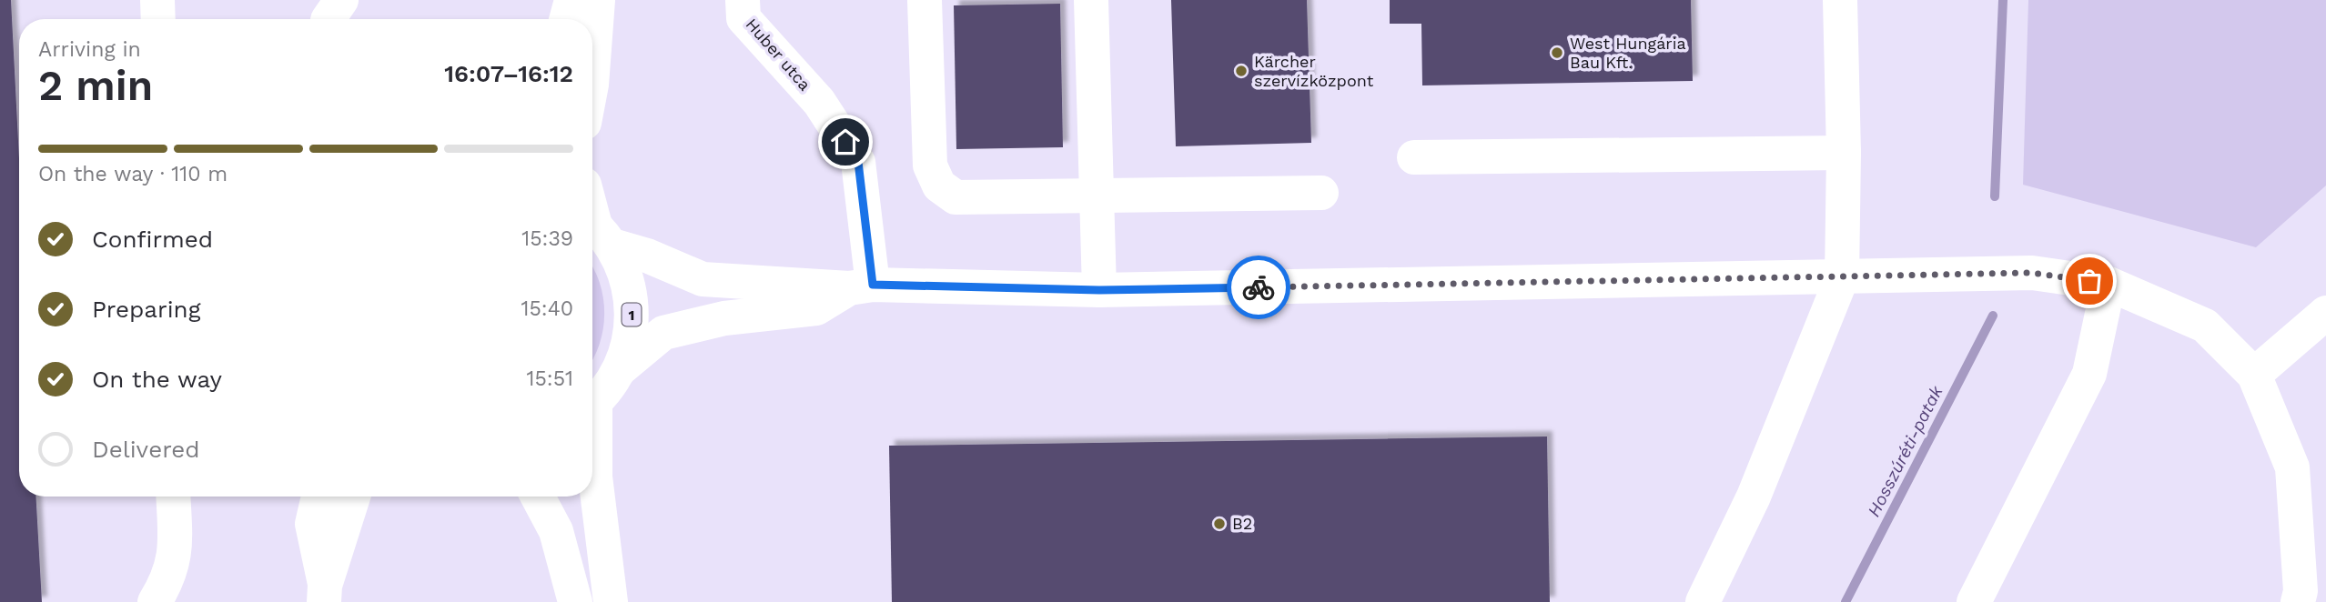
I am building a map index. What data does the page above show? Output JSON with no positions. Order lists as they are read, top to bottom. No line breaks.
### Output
{"streets":{"street":["Huber utca","1"]},"water":["Hosszúréti-patak"],"places":["West Hungária Bau Kft.","Kärcher szervízközpont","B2"],"page":{"heading":["2 min","Arriving in","16:07–16:12"],"bar":"On the way · 110 m","list":[["Confirmed","15:39"],["Preparing","15:40"],["On the way","15:51"],"Delivered"]}}
